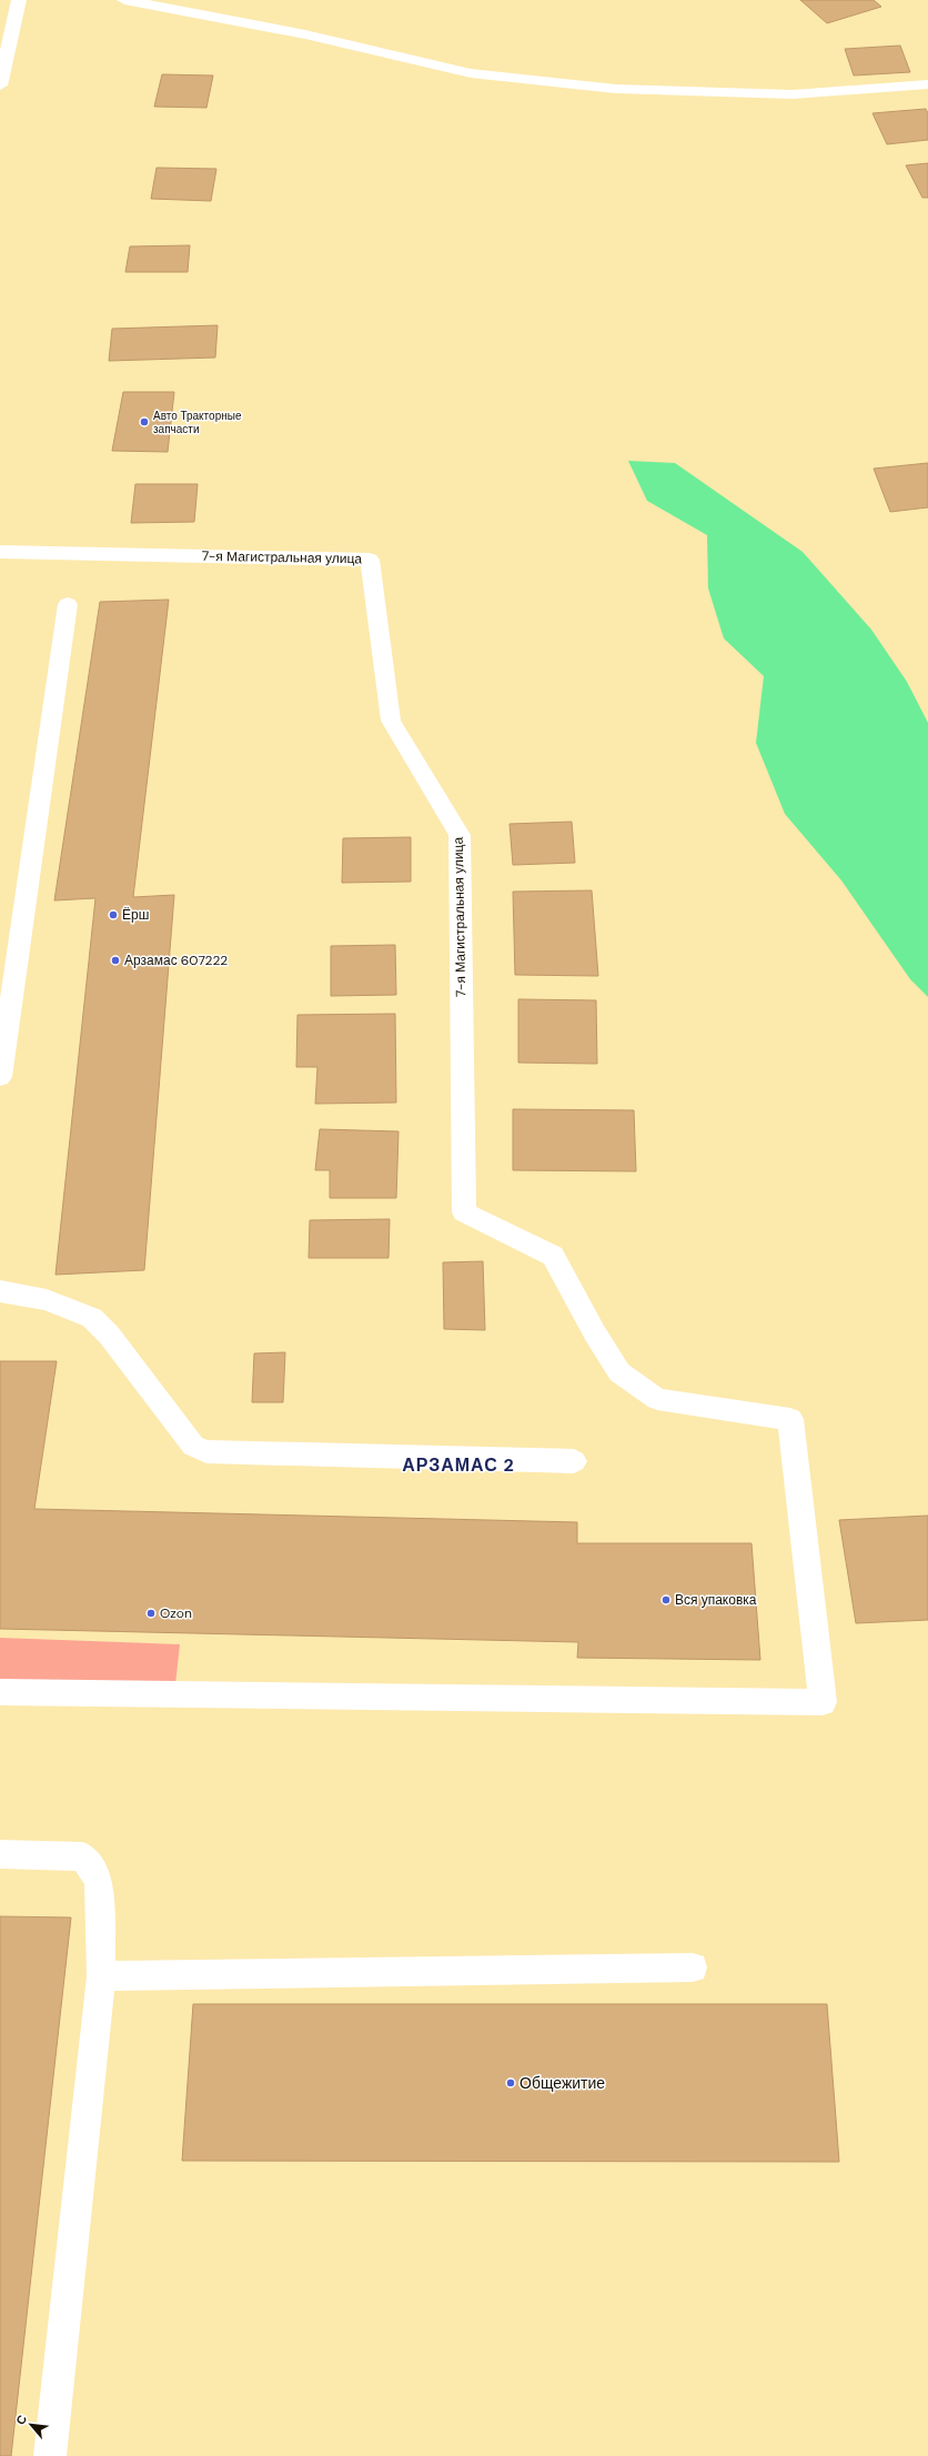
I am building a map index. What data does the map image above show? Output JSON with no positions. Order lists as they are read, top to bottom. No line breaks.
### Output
{"streets":{"street":["7-я Магистральная улица"]},"districts":["АРЗАМАС 2"],"places":["Авто Тракторные запчасти","Ёрш","Арзамас 607222","Вся упаковка","Ozon","Общежитие"],"north":"top left"}
